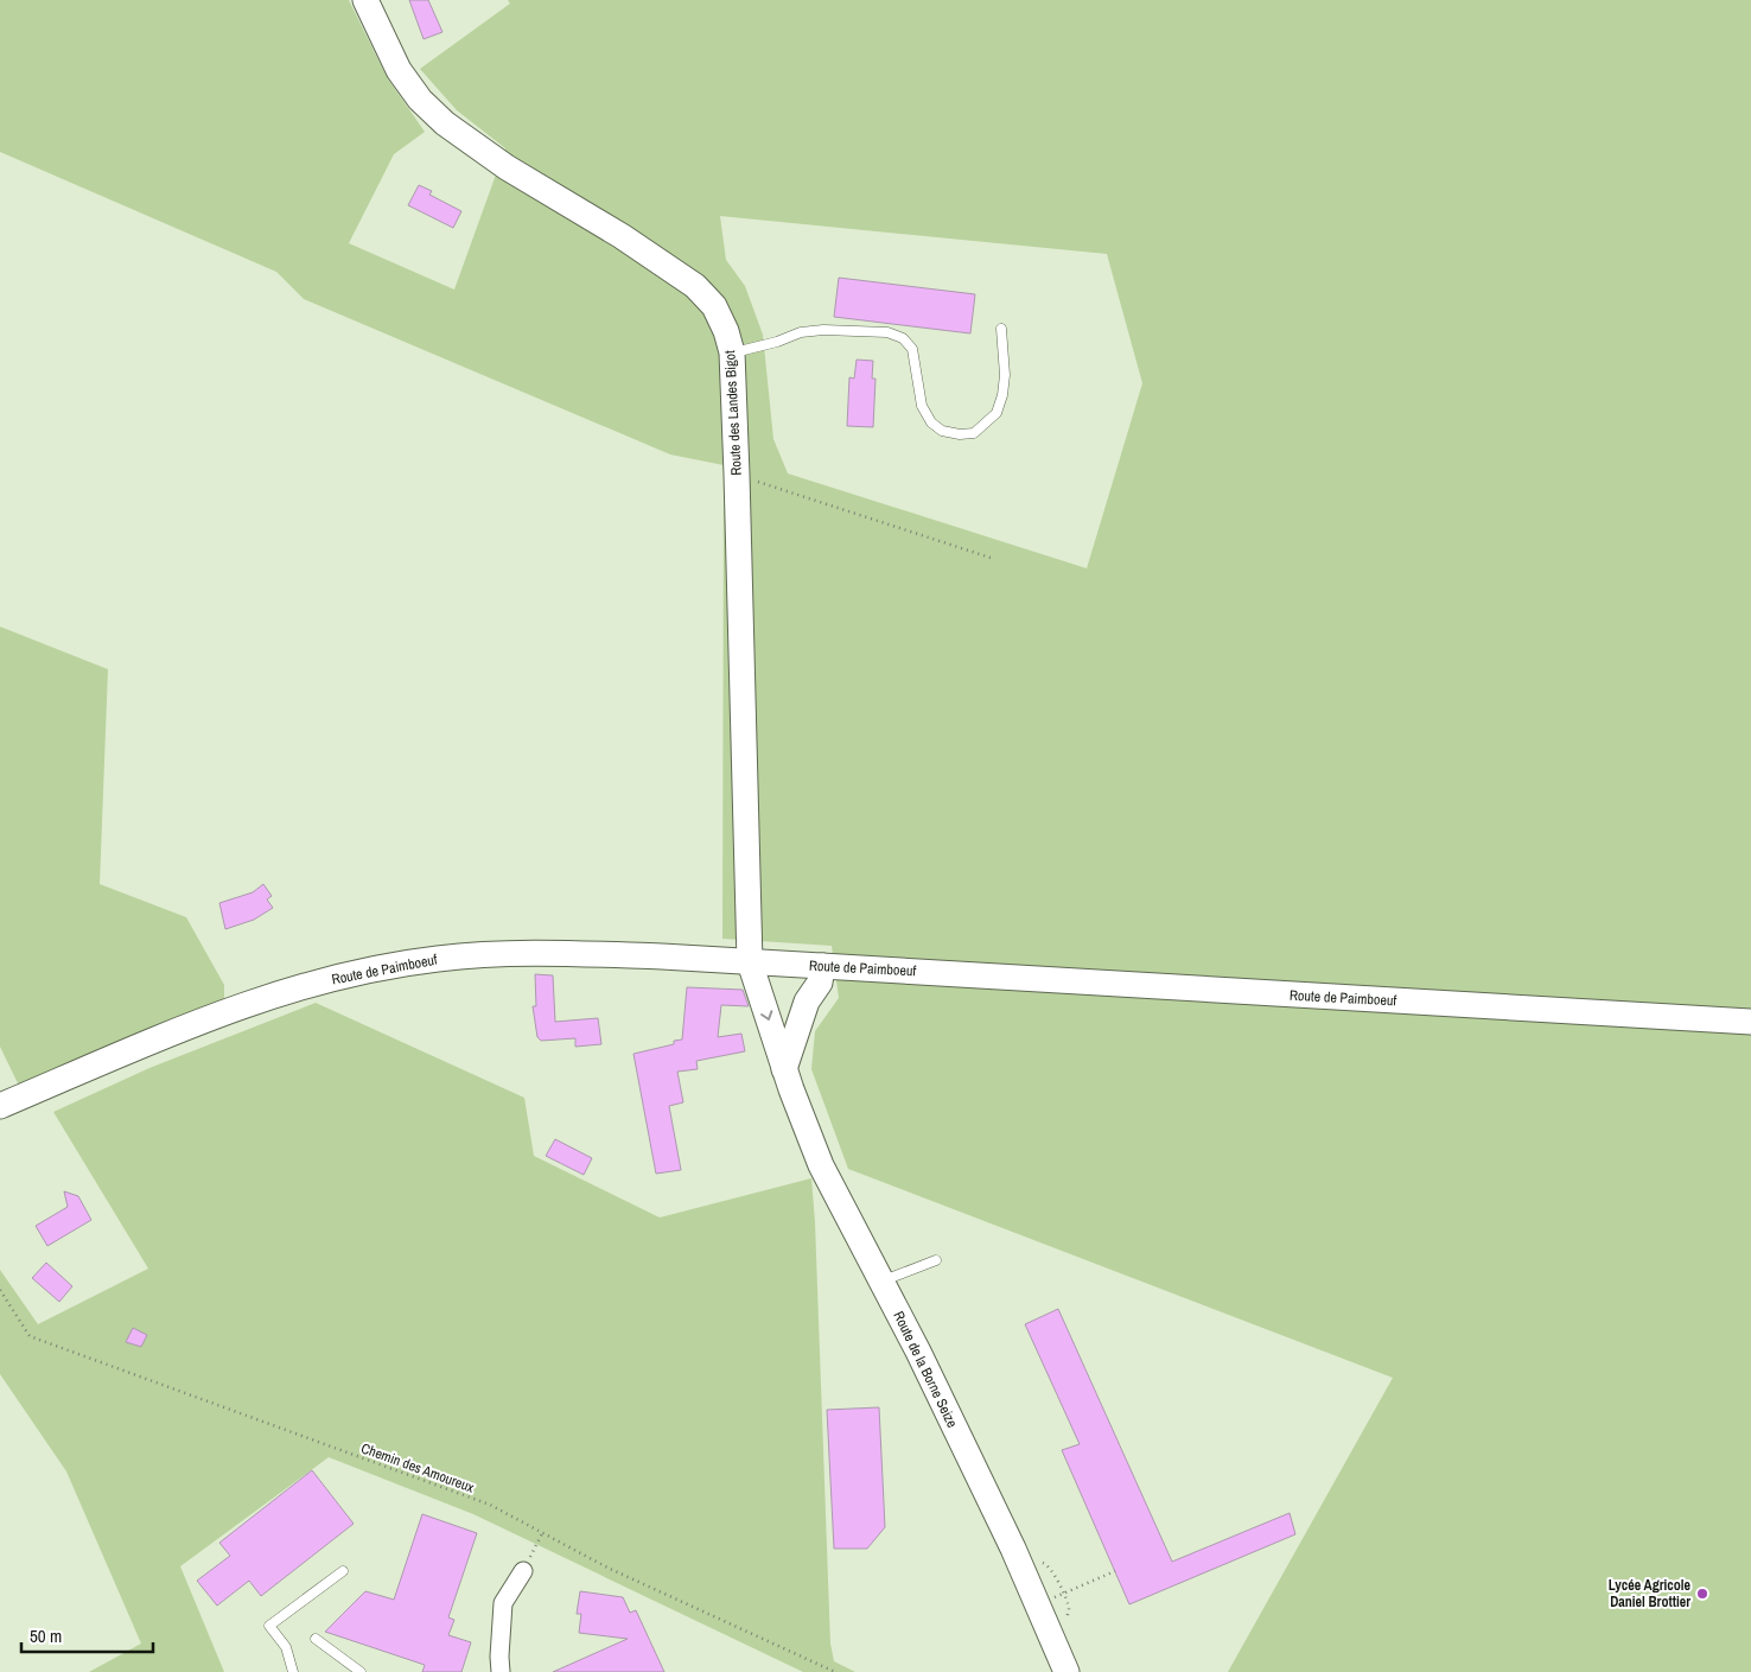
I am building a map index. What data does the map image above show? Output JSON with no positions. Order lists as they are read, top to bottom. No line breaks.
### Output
{"streets":{"street":["Route des Landes Bigot","Route de Paimboeuf","Route de la Borne Seize"],"path":["Chemin des Amoureux"]},"crossings":[["Route des Landes Bigot","Route de Paimboeuf"],["Route des Landes Bigot","Route de la Borne Seize"]],"places":["Lycée Agricole Daniel Brottier"],"scale_bar":"50 m"}
